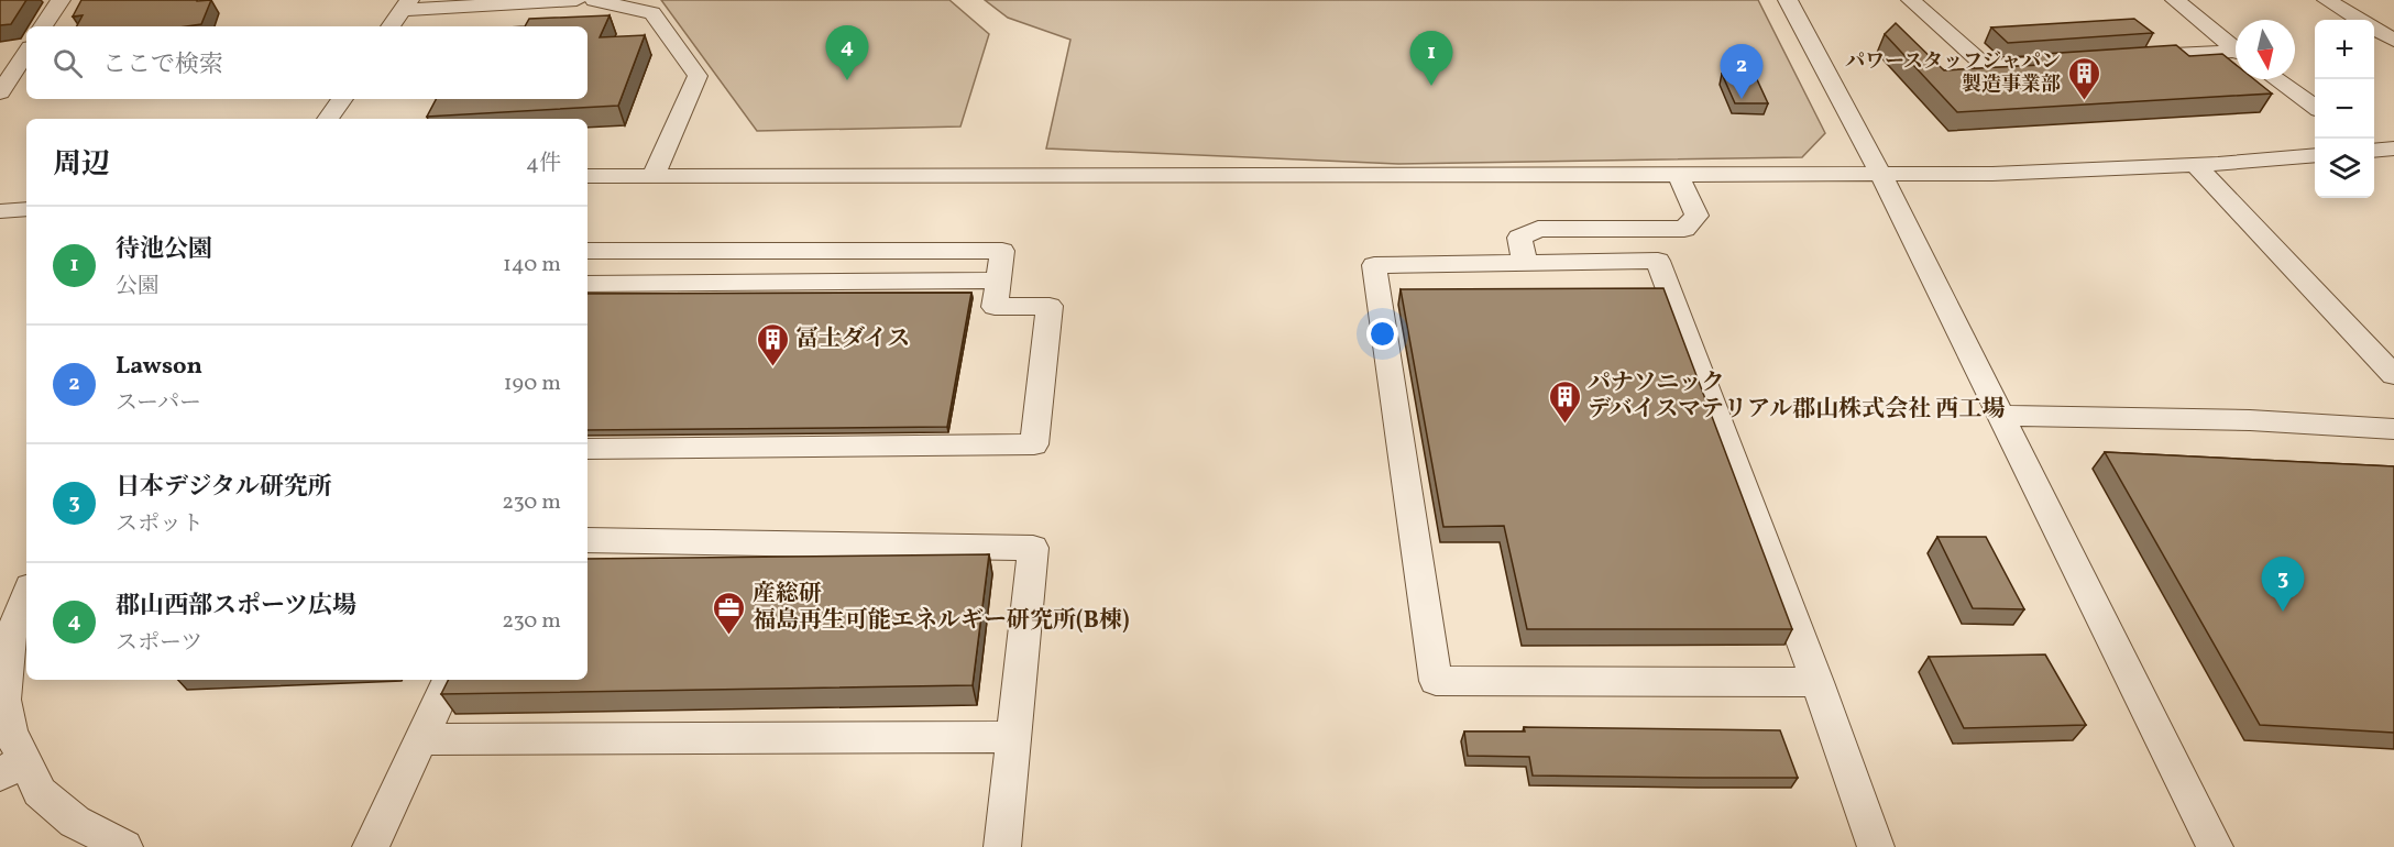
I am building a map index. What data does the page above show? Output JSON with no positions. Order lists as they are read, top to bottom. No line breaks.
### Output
{"places":{"building":["パワースタッフジャパン 製造事業部","冨士ダイス","パナソニック デバイスマテリアル郡山株式会社 西工場"],"office":["産総研 福島再生可能エネルギー研究所(B棟)"]},"north":"bottom","page":{"map_buttons":["+","−"],"pins":["4","1","2","3"],"search":"ここで検索","heading":["周辺","4件"],"list":[{"mark":"1","name":"待池公園","note":"公園","value":"140 m"},{"mark":"2","name":"Lawson","note":"スーパー","value":"190 m"},{"mark":"3","name":"日本デジタル研究所","note":"スポット","value":"230 m"},{"mark":"4","name":"郡山西部スポーツ広場","note":"スポーツ","value":"230 m"}]}}
